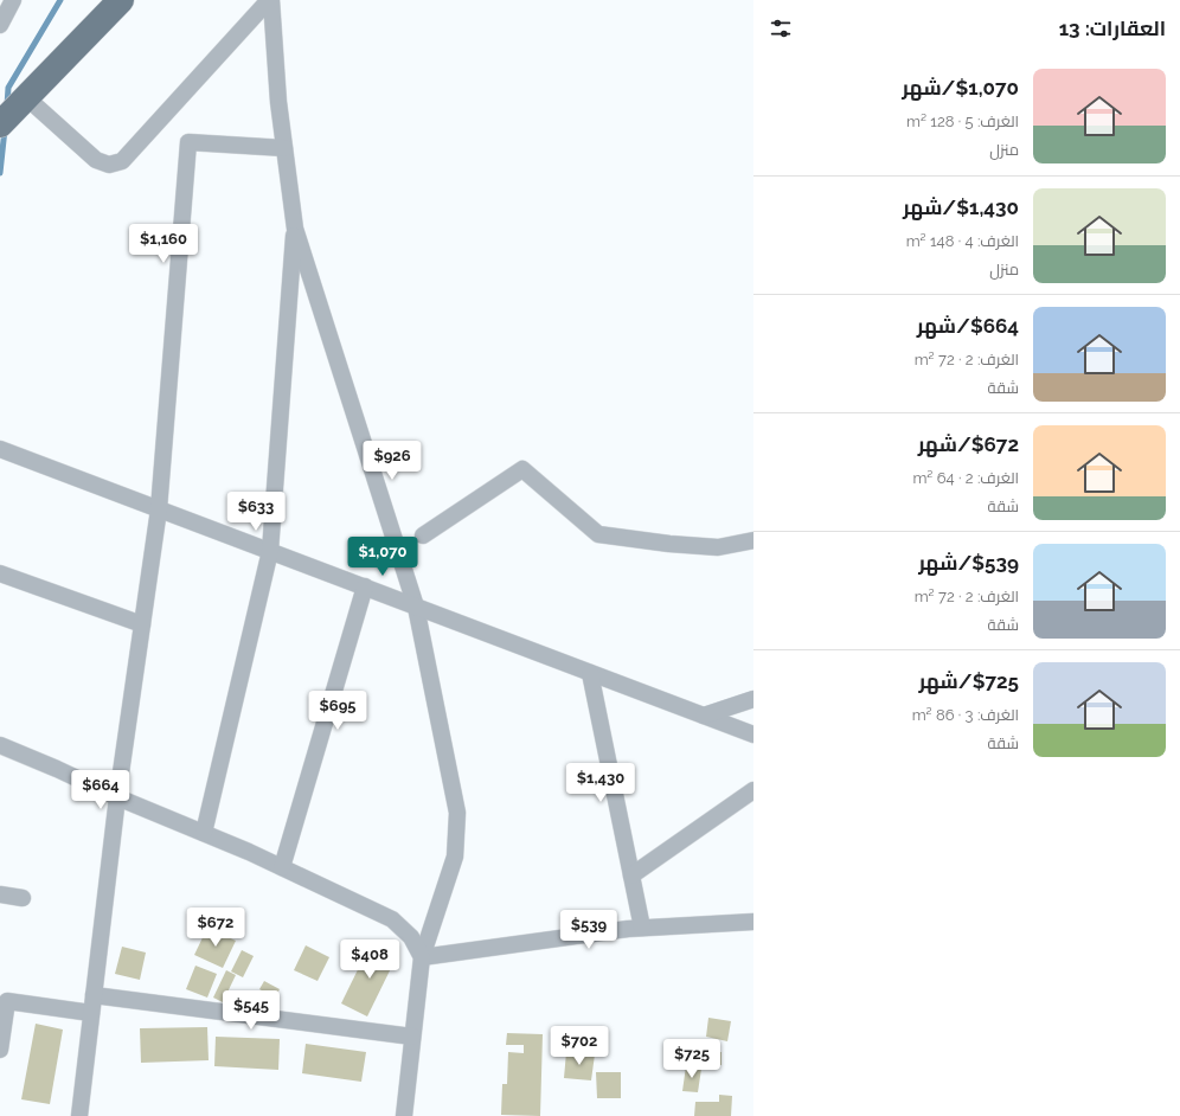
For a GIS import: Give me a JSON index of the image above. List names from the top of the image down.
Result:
{
  "page": {
    "heading": "العقارات: 13",
    "list": [
      {
        "name": "$1,070/شهر",
        "note": "الغرف: 5 · 128 m² · منزل"
      },
      {
        "name": "$1,430/شهر",
        "note": "الغرف: 4 · 148 m² · منزل"
      },
      {
        "name": "$664/شهر",
        "note": "الغرف: 2 · 72 m² · شقة"
      },
      {
        "name": "$672/شهر",
        "note": "الغرف: 2 · 64 m² · شقة"
      },
      {
        "name": "$539/شهر",
        "note": "الغرف: 2 · 72 m² · شقة"
      },
      {
        "name": "$725/شهر",
        "note": "الغرف: 3 · 86 m² · شقة"
      }
    ],
    "price": [
      "$1,160",
      "$926",
      "$633",
      "$1,070",
      "$695",
      "$1,430",
      "$664",
      "$672",
      "$539",
      "$408",
      "$545",
      "$702",
      "$725"
    ]
  }
}
